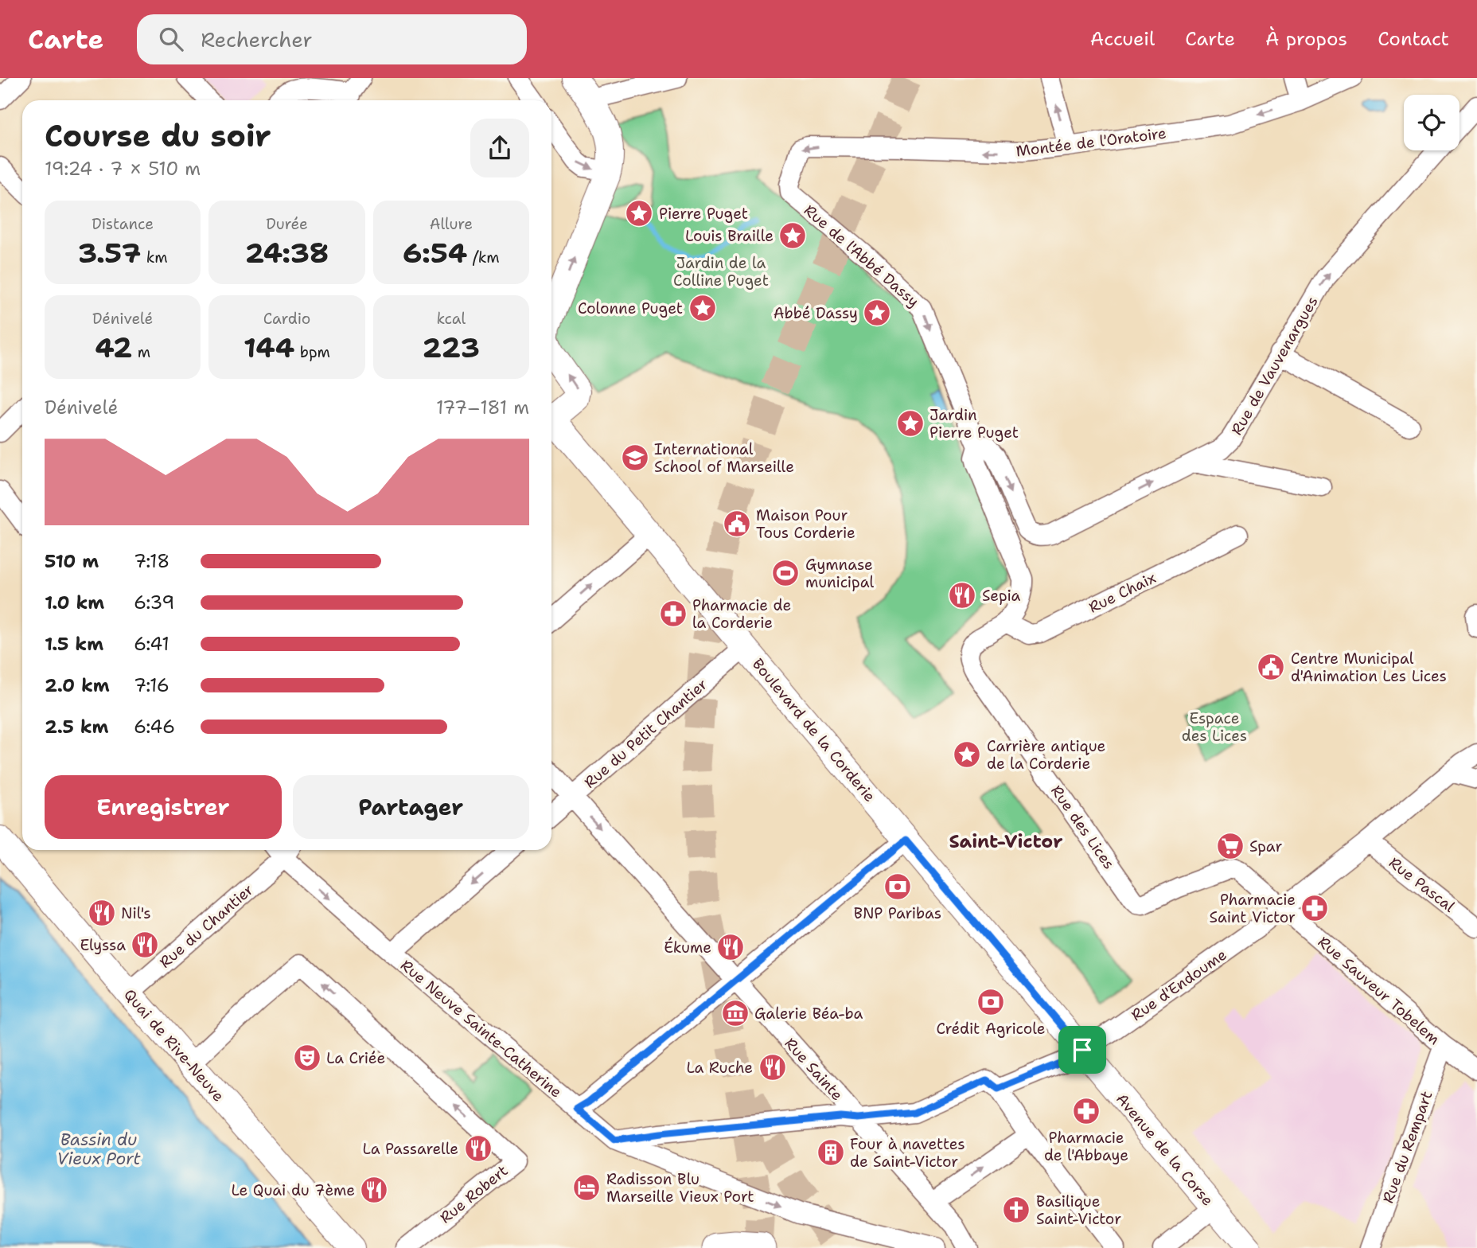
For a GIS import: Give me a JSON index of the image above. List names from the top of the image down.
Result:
{
  "streets": {
    "main road": ["Boulevard de la Corderie", "Quai de Rive-Neuve", "Avenue de la Corse"],
    "street": [
      "Montée de l'Oratoire",
      "Rue de l'Abbé Dassy",
      "Rue de Vauvenargues",
      "Rue Chaix",
      "Rue du Petit Chantier",
      "Rue des Lices",
      "Rue Pascal",
      "Rue du Chantier",
      "Rue d'Endoume",
      "Rue Sauveur Tobelem",
      "Rue Neuve Sainte-Catherine",
      "Rue Sainte",
      "Rue du Rempart",
      "Rue Robert"
    ]
  },
  "crossings": [
    ["Montée de l'Oratoire", "Rue de l'Abbé Dassy"],
    ["Rue de l'Abbé Dassy", "Rue de Vauvenargues"],
    ["Rue de l'Abbé Dassy", "Rue des Lices"],
    ["Rue de Vauvenargues", "Rue des Lices"],
    ["Rue Chaix", "Rue des Lices"],
    ["Boulevard de la Corderie", "Rue du Petit Chantier"],
    ["Boulevard de la Corderie", "Rue d'Endoume"],
    ["Boulevard de la Corderie", "Avenue de la Corse"],
    ["Rue du Petit Chantier", "Rue Sainte"],
    ["Rue des Lices", "Rue Sauveur Tobelem"],
    ["Rue Pascal", "Rue d'Endoume"],
    ["Rue du Chantier", "Quai de Rive-Neuve"],
    ["Rue d'Endoume", "Rue Sauveur Tobelem"],
    ["Rue d'Endoume", "Avenue de la Corse"],
    ["Rue Sauveur Tobelem", "Rue du Rempart"],
    ["Quai de Rive-Neuve", "Rue Robert"]
  ],
  "one_way": [
    "Montée de l'Oratoire",
    "Rue de l'Abbé Dassy",
    "Rue Neuve Sainte-Catherine",
    "Rue Sainte"
  ],
  "districts": ["Saint-Victor"],
  "water": ["Bassin du Vieux Port"],
  "parks": ["Jardin de la Colline Puget", "Espace des Lices"],
  "places": {
    "place": [
      "Pierre Puget",
      "Louis Braille",
      "Colonne Puget",
      "Abbé Dassy",
      "Jardin Pierre Puget",
      "Carrière antique de la Corderie"
    ],
    "school or university": ["International School of Marseille"],
    "public building": ["Maison Pour Tous Corderie", "Centre Municipal d'Animation Les Lices"],
    "sports": ["Gymnase municipal"],
    "restaurant": [
      "Sepia",
      "Nil's",
      "Elyssa",
      "Ékume",
      "La Ruche",
      "La Passarelle",
      "Le Quai du 7ème"
    ],
    "pharmacy": ["Pharmacie de la Corderie", "Pharmacie Saint Victor", "Pharmacie de l'Abbaye"],
    "supermarket": ["Spar"],
    "bank": ["BNP Paribas", "Crédit Agricole"],
    "museum": ["Galerie Béa-ba"],
    "theatre": ["La Criée"],
    "building": ["Four à navettes de Saint-Victor"],
    "hotel": ["Radisson Blu Marseille Vieux Port"],
    "church": ["Basilique Saint-Victor"]
  },
  "page": {
    "header": "Carte",
    "search": "Rechercher",
    "nav": [
      "Accueil",
      "Carte",
      "À propos",
      "Contact"
    ],
    "heading": ["Course du soir", "19:24 · 7 × 510 m"],
    "stats": [
      ["Distance", "3.57 km"],
      ["Durée", "24:38"],
      ["Allure", "6:54 /km"],
      ["Dénivelé", "42 m"],
      ["Cardio", "144 bpm"],
      ["kcal", "223"]
    ],
    "chart": ["Dénivelé", "177–181 m"],
    "list": [
      {
        "name": "510 m",
        "note": "7:18"
      },
      {
        "name": "1.0 km",
        "note": "6:39"
      },
      {
        "name": "1.5 km",
        "note": "6:41"
      },
      {
        "name": "2.0 km",
        "note": "7:16"
      },
      {
        "name": "2.5 km",
        "note": "6:46"
      }
    ],
    "buttons": ["Enregistrer", "Partager"]
  }
}
